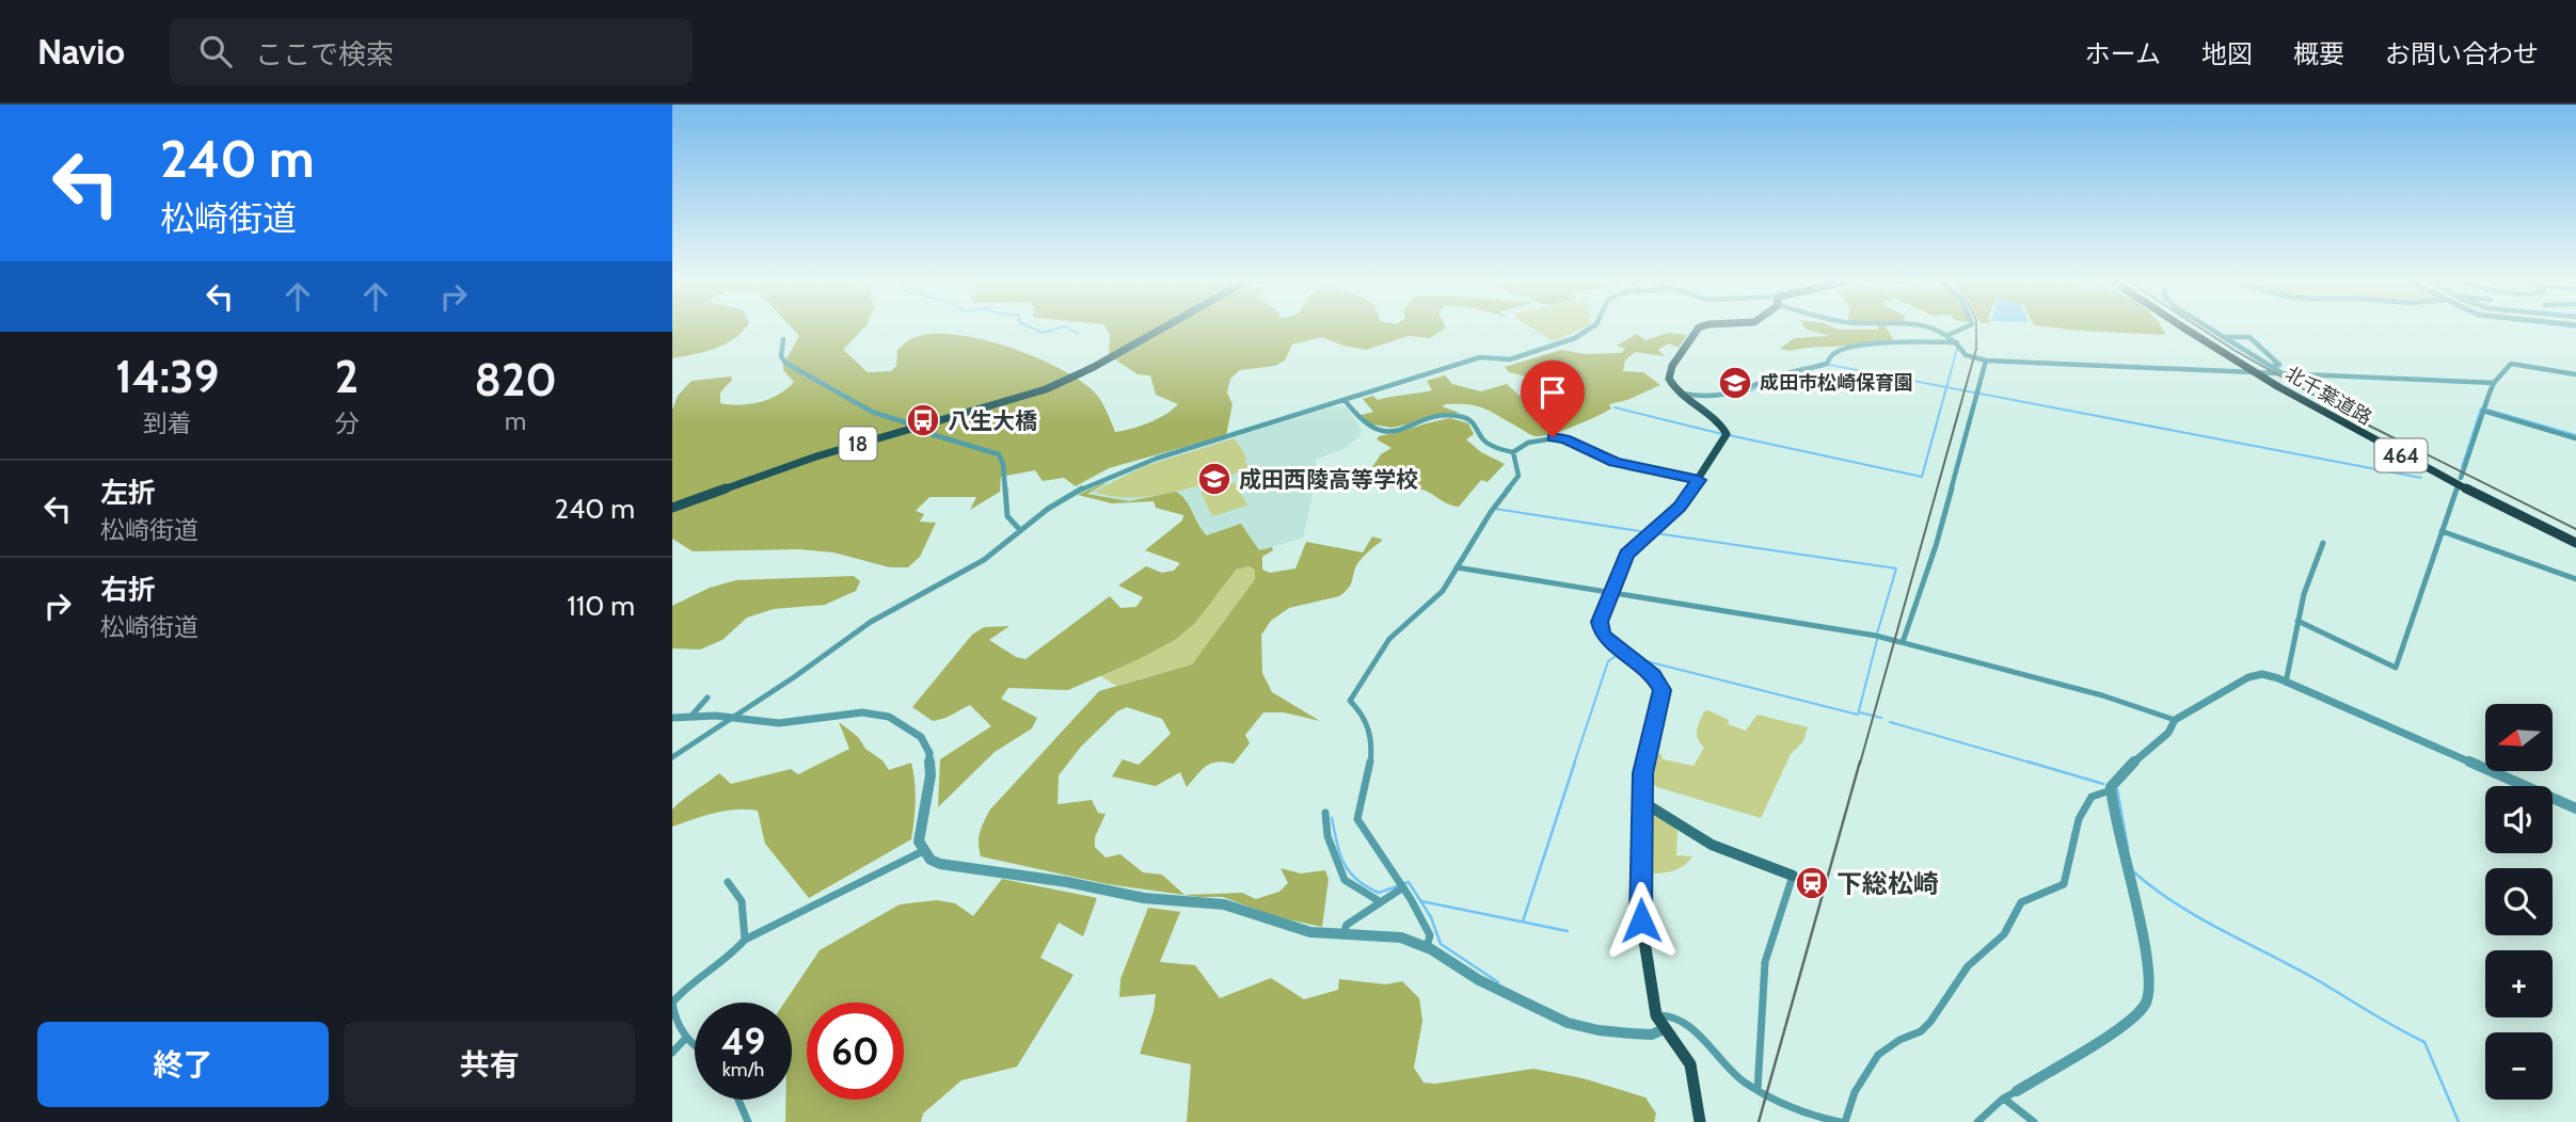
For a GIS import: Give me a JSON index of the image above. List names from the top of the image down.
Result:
{
  "streets": {
    "highway": ["北千葉道路", "464"],
    "main road": ["18"]
  },
  "places": {
    "school or university": ["成田市松崎保育園", "成田西陵高等学校"],
    "bus stop": ["八生大橋"],
    "station": ["下総松崎"]
  },
  "north": "left",
  "page": {
    "header": "Navio",
    "search": "ここで検索",
    "nav": [
      "ホーム",
      "地図",
      "概要",
      "お問い合わせ"
    ],
    "turn": ["240 m", "松崎街道"],
    "eta": [
      "14:39",
      "到着",
      "2",
      "分",
      "820",
      "m"
    ],
    "list": [
      {
        "name": "左折",
        "note": "松崎街道",
        "value": "240 m"
      },
      {
        "name": "右折",
        "note": "松崎街道",
        "value": "110 m"
      }
    ],
    "map_buttons": ["+", "−"],
    "speed": "49 km/h",
    "limit": "60",
    "buttons": ["終了", "共有"]
  }
}
